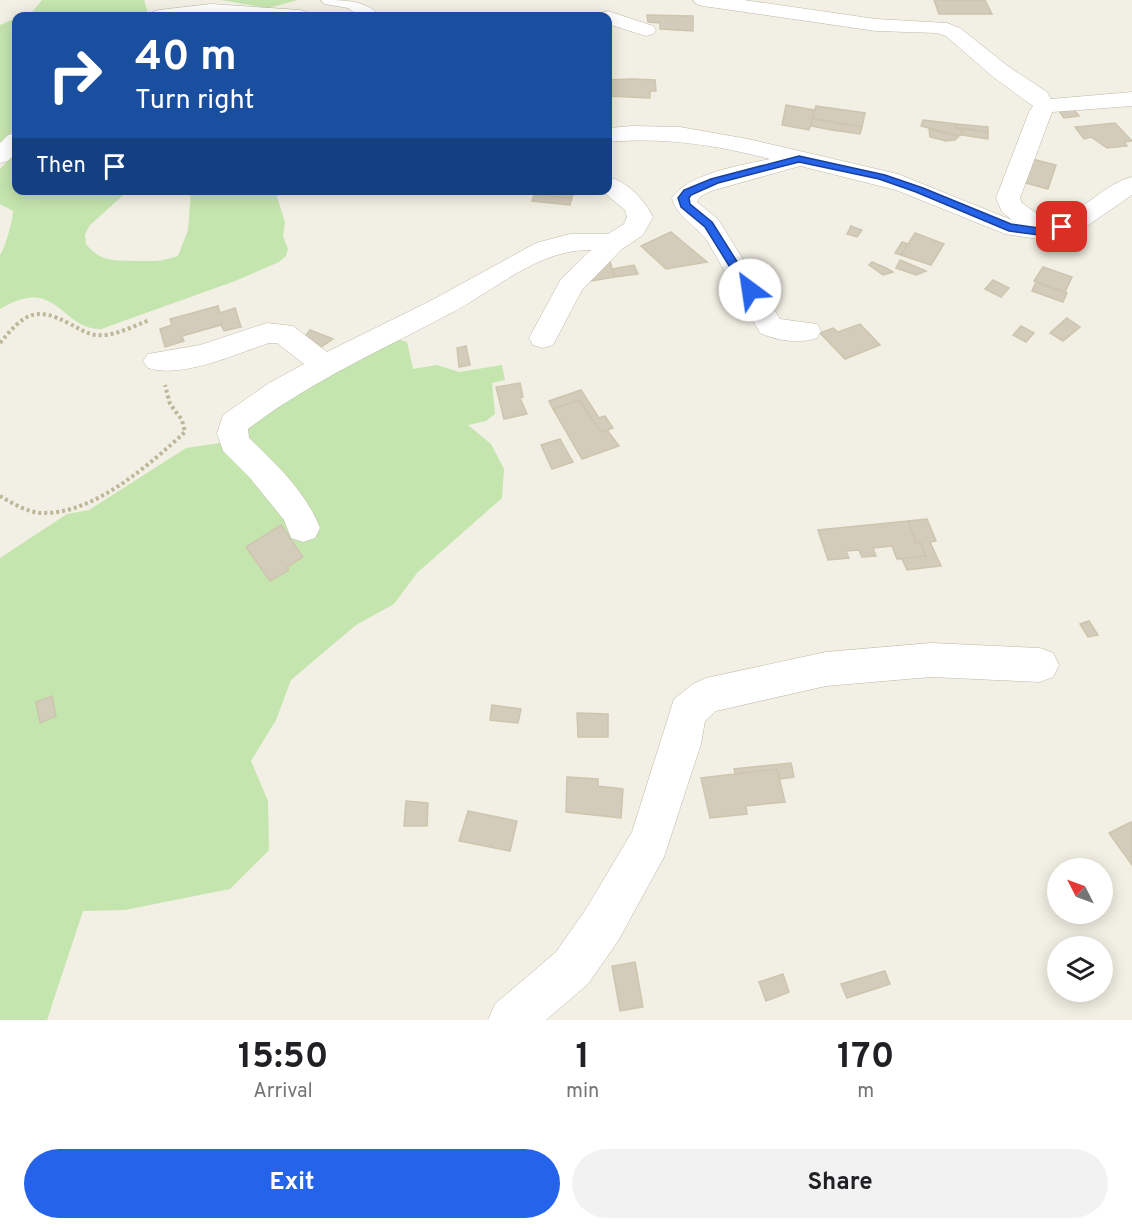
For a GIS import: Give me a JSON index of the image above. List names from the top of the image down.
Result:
{
  "north": "top left",
  "page": {
    "turn": ["40 m", "Turn right"],
    "then": "Then",
    "eta": [
      "15:50",
      "Arrival",
      "1",
      "min",
      "170",
      "m"
    ],
    "buttons": ["Exit", "Share"]
  }
}
